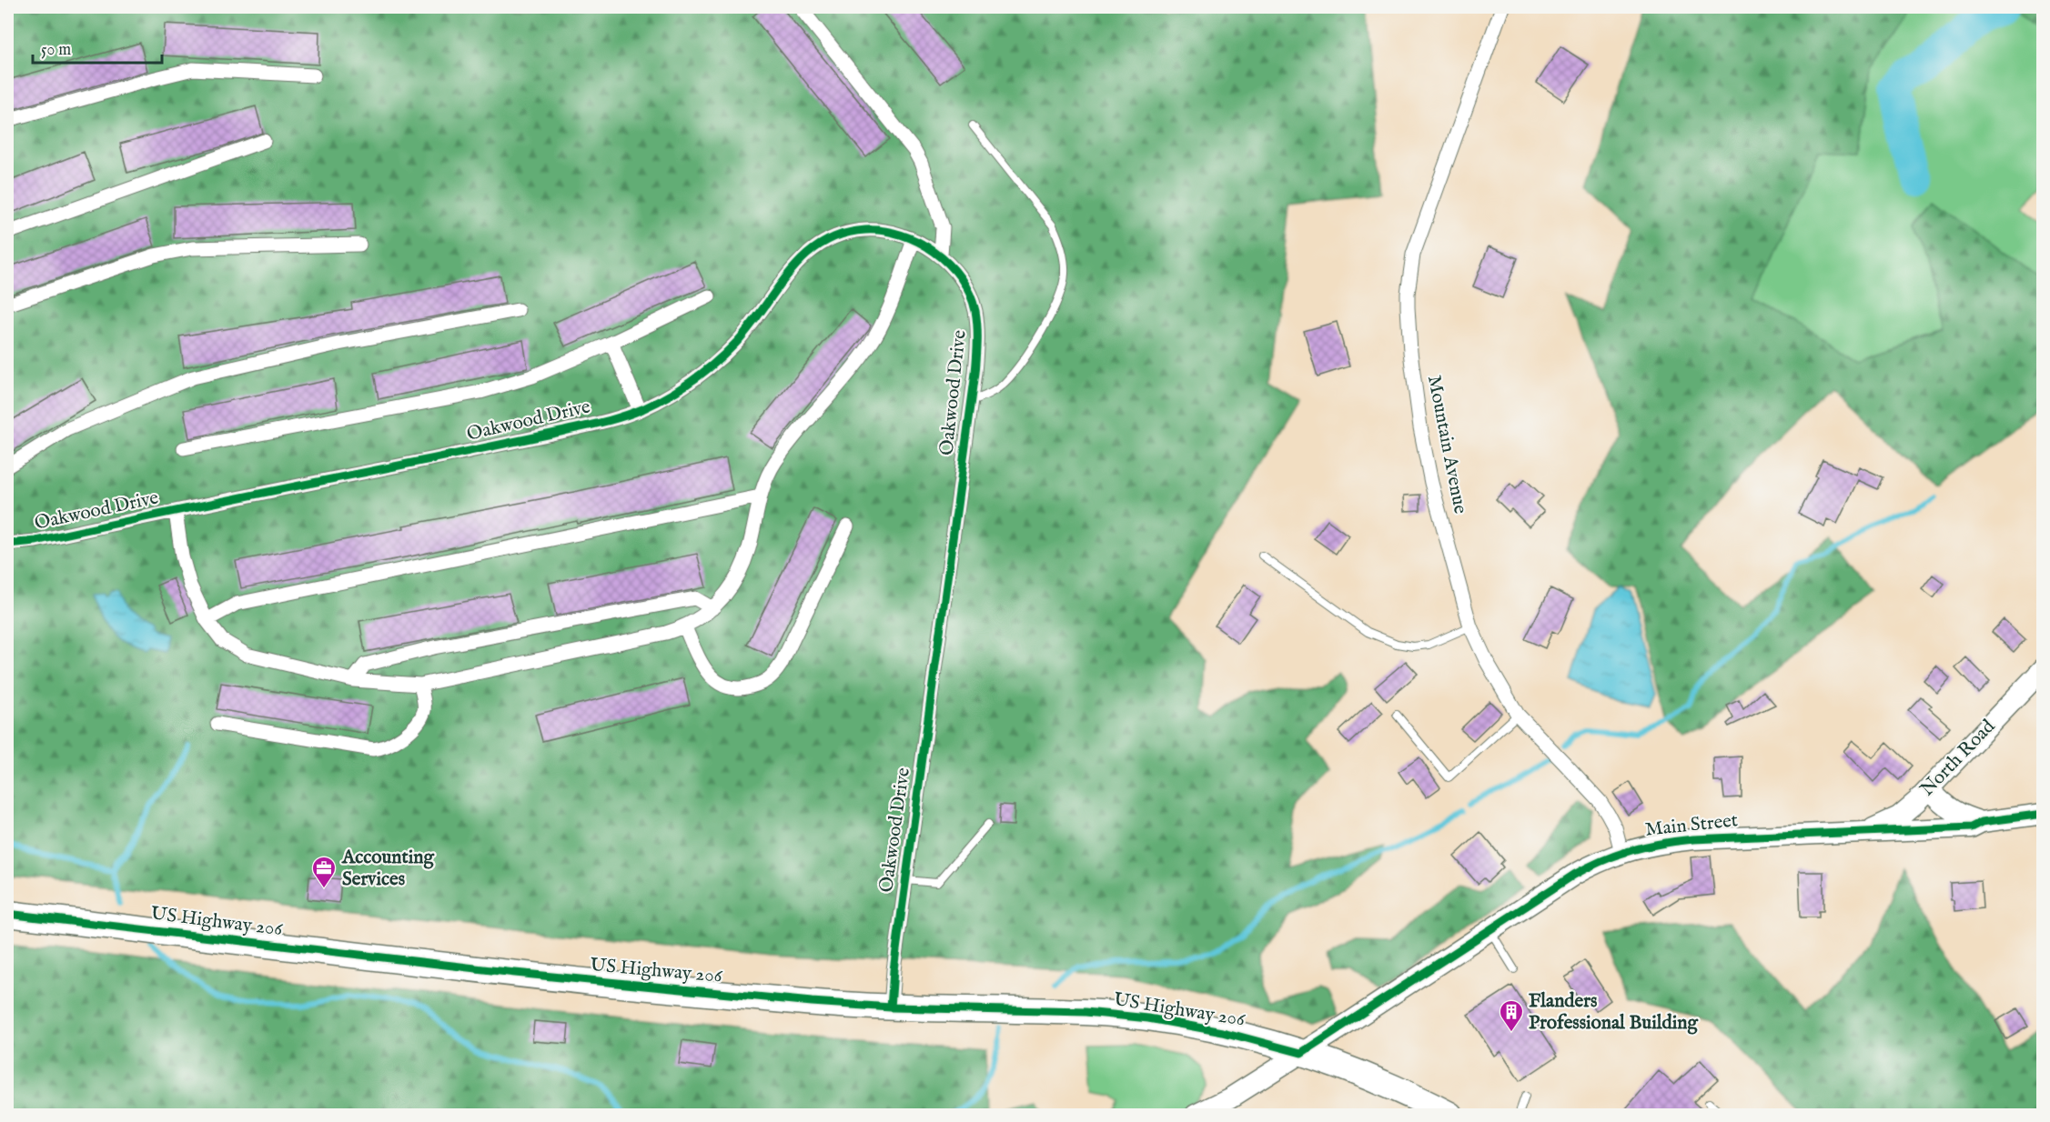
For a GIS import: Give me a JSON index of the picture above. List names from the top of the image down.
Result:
{
  "streets": {
    "highway": ["US Highway 206"],
    "main road": ["North Road", "Main Street"],
    "street": ["Oakwood Drive", "Mountain Avenue"]
  },
  "crossings": [
    ["Oakwood Drive", "US Highway 206"],
    ["Mountain Avenue", "Main Street"],
    ["North Road", "Main Street"],
    ["Main Street", "US Highway 206"]
  ],
  "places": {
    "office": ["Accounting Services"],
    "building": ["Flanders Professional Building"]
  },
  "scale_bar": "50 m"
}
